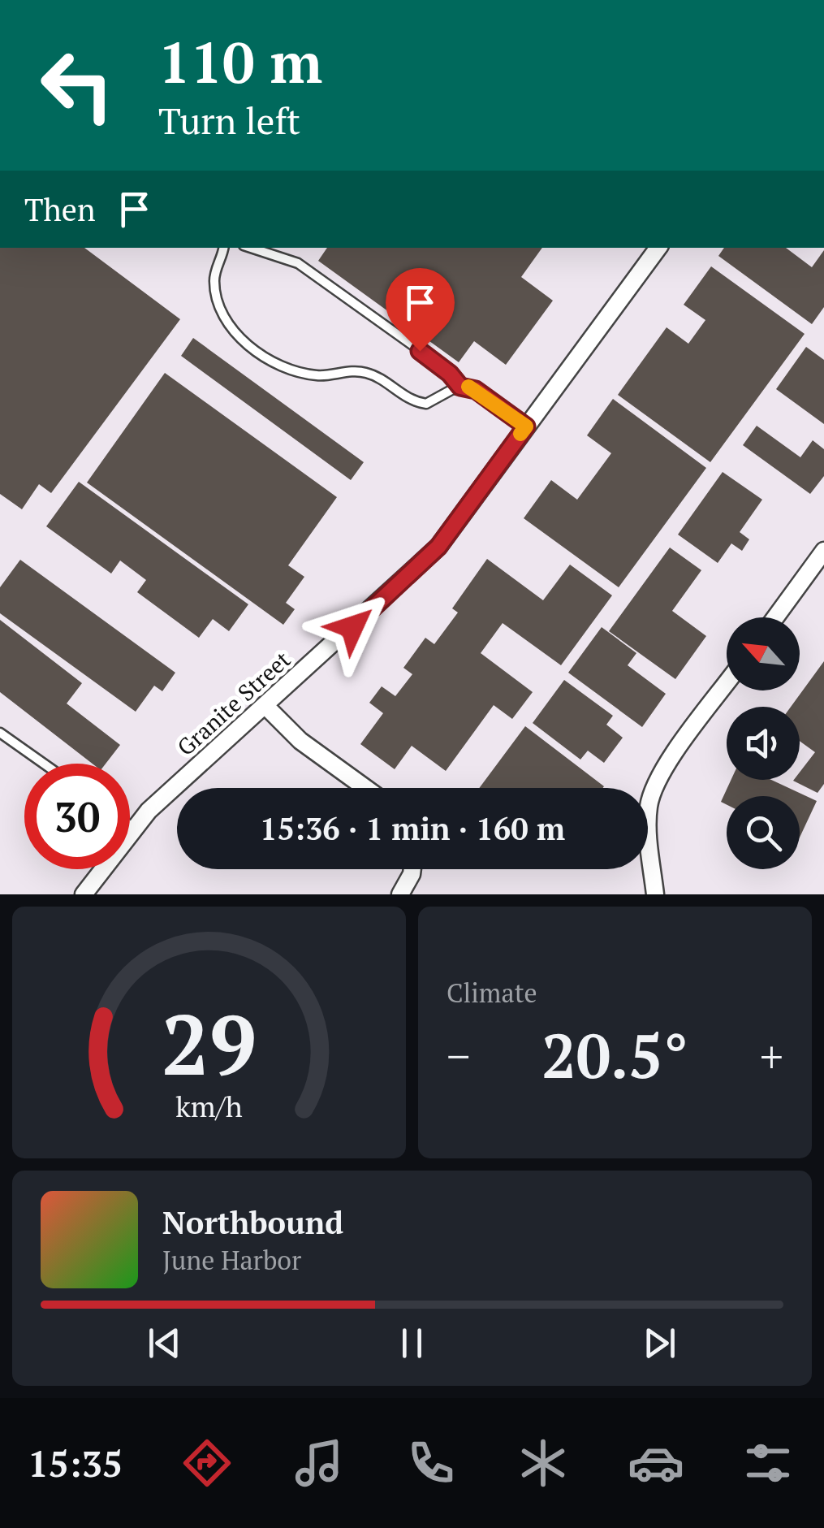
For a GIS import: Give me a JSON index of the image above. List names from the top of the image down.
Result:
{
  "streets": {
    "street": ["Granite Street"]
  },
  "north": "top left",
  "page": {
    "turn": ["110 m", "Turn left"],
    "then": "Then",
    "limit": "30",
    "trip": "15:36 · 1 min · 160 m",
    "tile": "Climate",
    "heat": ["−", "20.5°", "+"],
    "song": ["Northbound", "June Harbor"],
    "tabs": "15:35",
    "gauge": ["29", "km/h"]
  }
}
